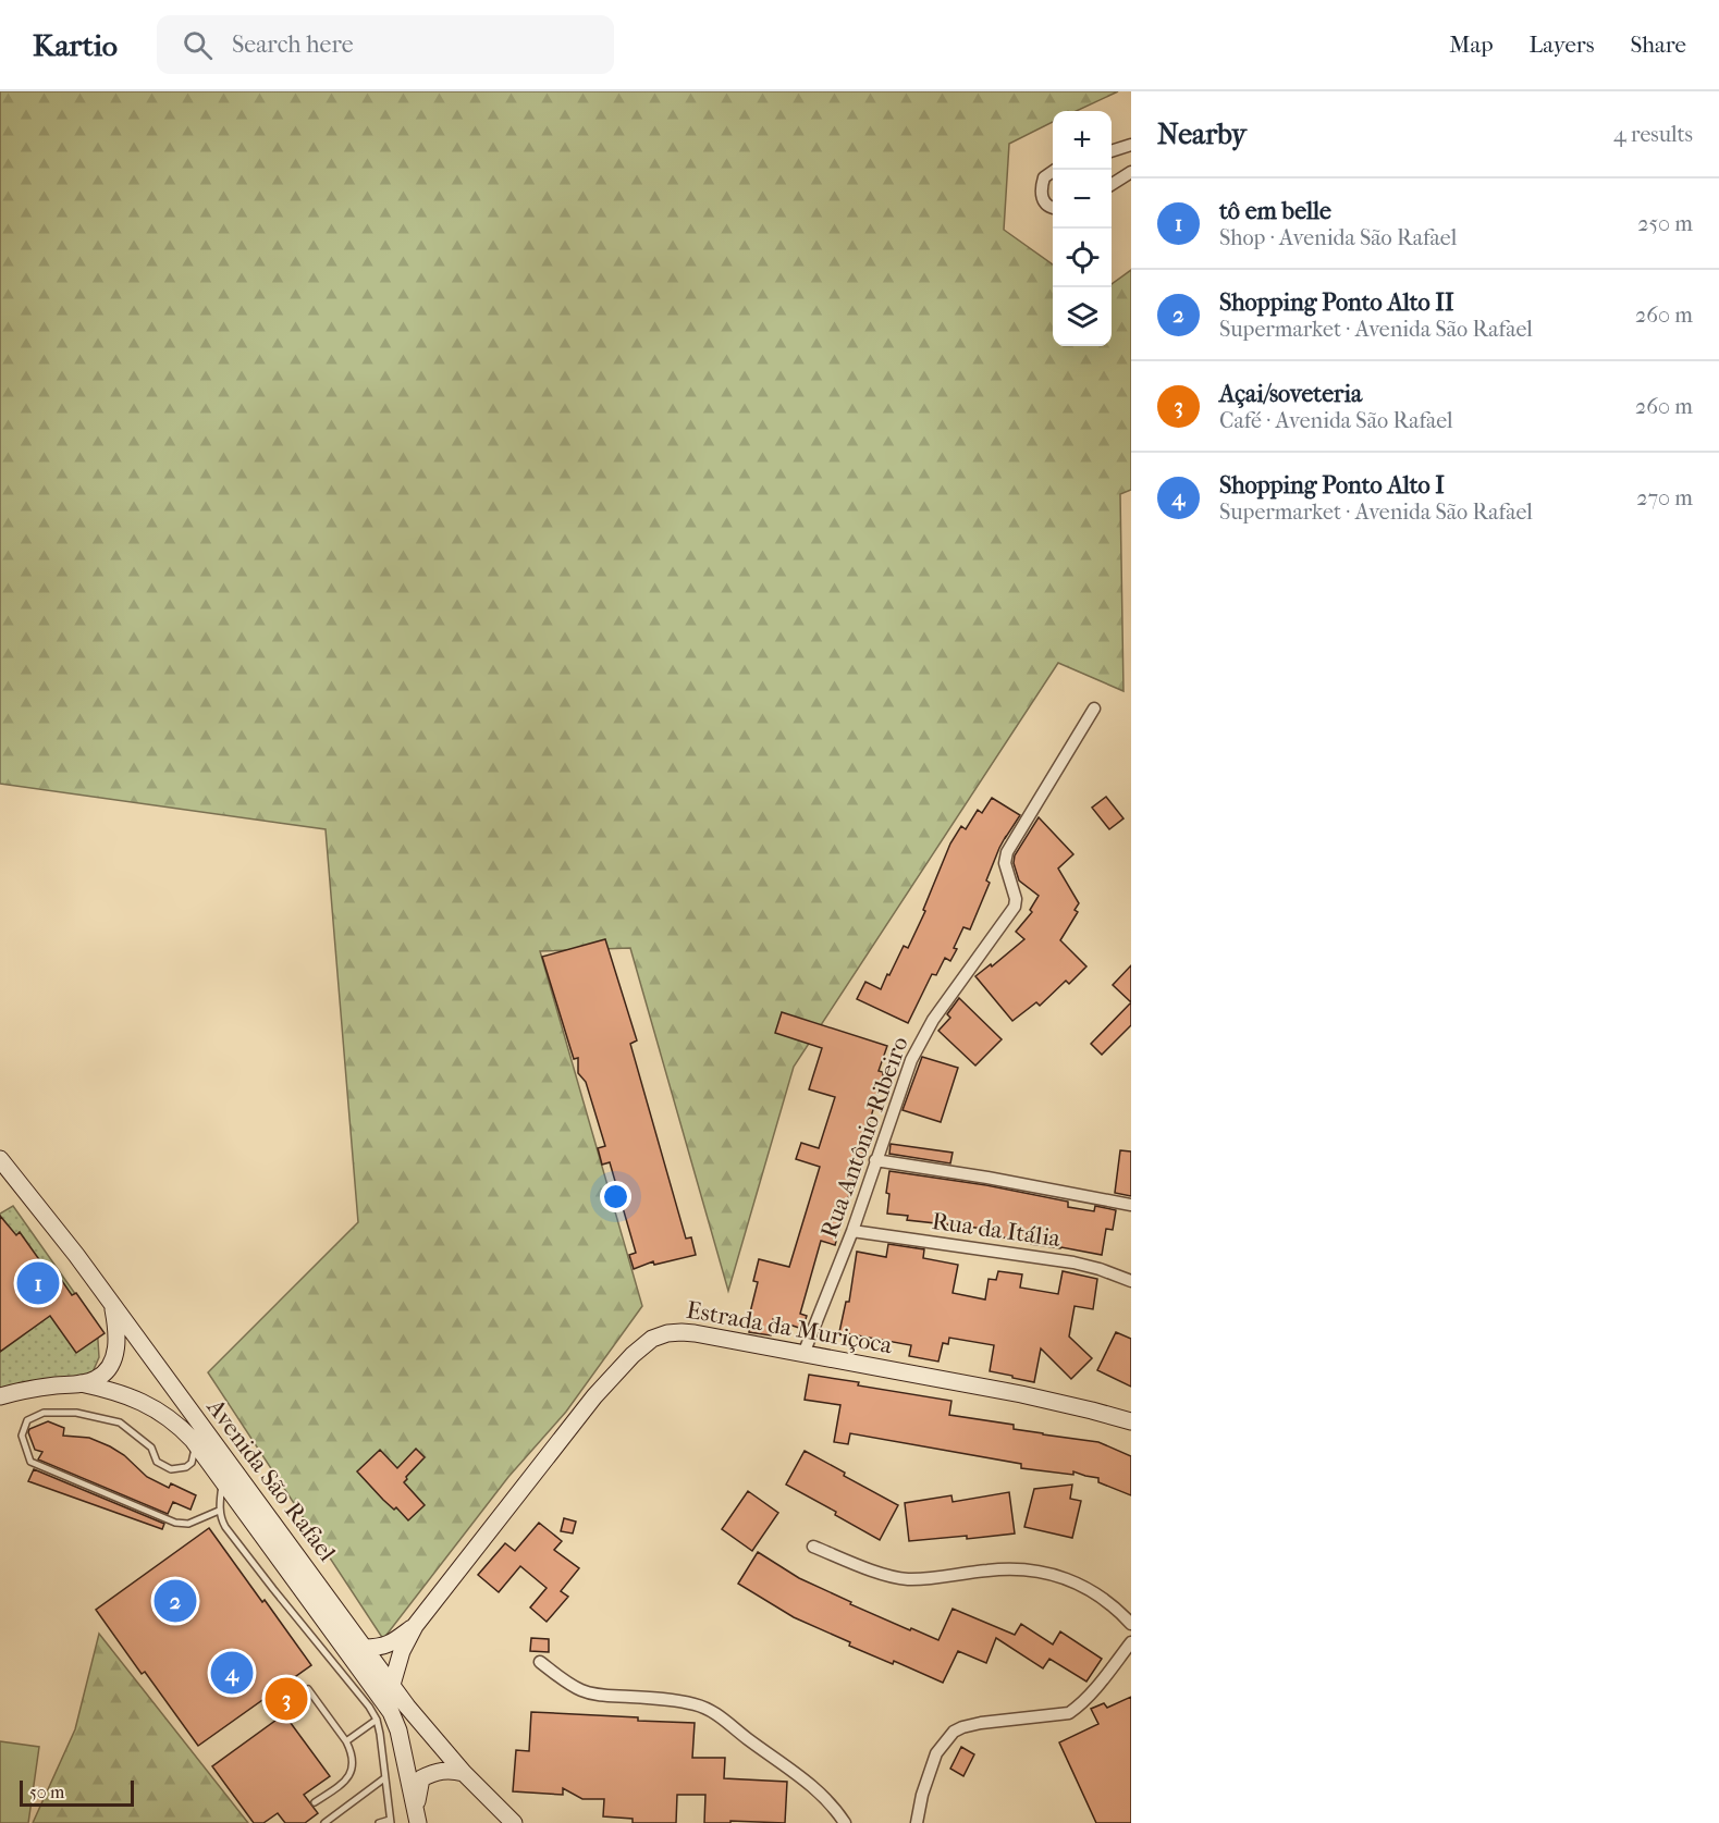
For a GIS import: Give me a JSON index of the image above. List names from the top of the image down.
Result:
{
  "streets": {
    "main road": ["Estrada da Muriçoca", "Avenida São Rafael"],
    "street": ["Rua Antônio Ribeiro", "Rua da Itália"]
  },
  "crossings": [
    ["Rua Antônio Ribeiro", "Rua da Itália"],
    ["Rua Antônio Ribeiro", "Estrada da Muriçoca"],
    ["Estrada da Muriçoca", "Avenida São Rafael"]
  ],
  "scale_bar": "50 m",
  "page": {
    "header": "Kartio",
    "search": "Search here",
    "nav": ["Map", "Layers", "Share"],
    "heading": ["Nearby", "4 results"],
    "map_buttons": ["+", "−"],
    "list": [
      {
        "mark": "1",
        "name": "tô em belle",
        "note": "Shop · Avenida São Rafael",
        "value": "250 m"
      },
      {
        "mark": "2",
        "name": "Shopping Ponto Alto II",
        "note": "Supermarket · Avenida São Rafael",
        "value": "260 m"
      },
      {
        "mark": "3",
        "name": "Açai/soveteria",
        "note": "Café · Avenida São Rafael",
        "value": "260 m"
      },
      {
        "mark": "4",
        "name": "Shopping Ponto Alto I",
        "note": "Supermarket · Avenida São Rafael",
        "value": "270 m"
      }
    ],
    "pins": [
      "1",
      "2",
      "4",
      "3"
    ],
    "scale": "50 m"
  }
}
